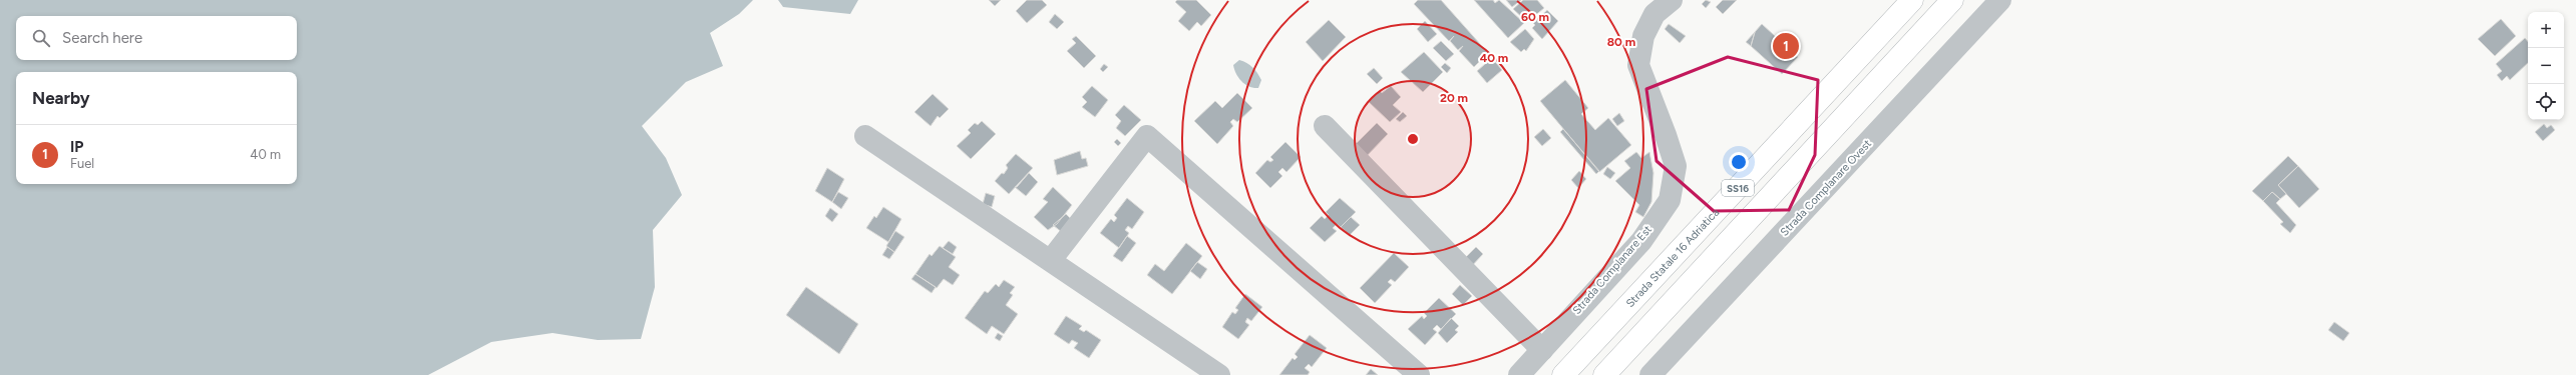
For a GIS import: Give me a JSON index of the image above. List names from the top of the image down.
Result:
{
  "streets": {
    "highway": ["SS16", "Strada Statale 16 Adriatica"],
    "street": ["Strada Complanare Ovest", "Strada Complanare Est"]
  },
  "page": {
    "map_buttons": ["+", "−"],
    "search": "Search here",
    "pins": "1",
    "heading": "Nearby",
    "list": [
      {
        "mark": "1",
        "name": "IP",
        "note": "Fuel",
        "value": "40 m"
      }
    ]
  },
  "rings": [
    "60 m",
    "80 m",
    "40 m",
    "20 m"
  ]
}
